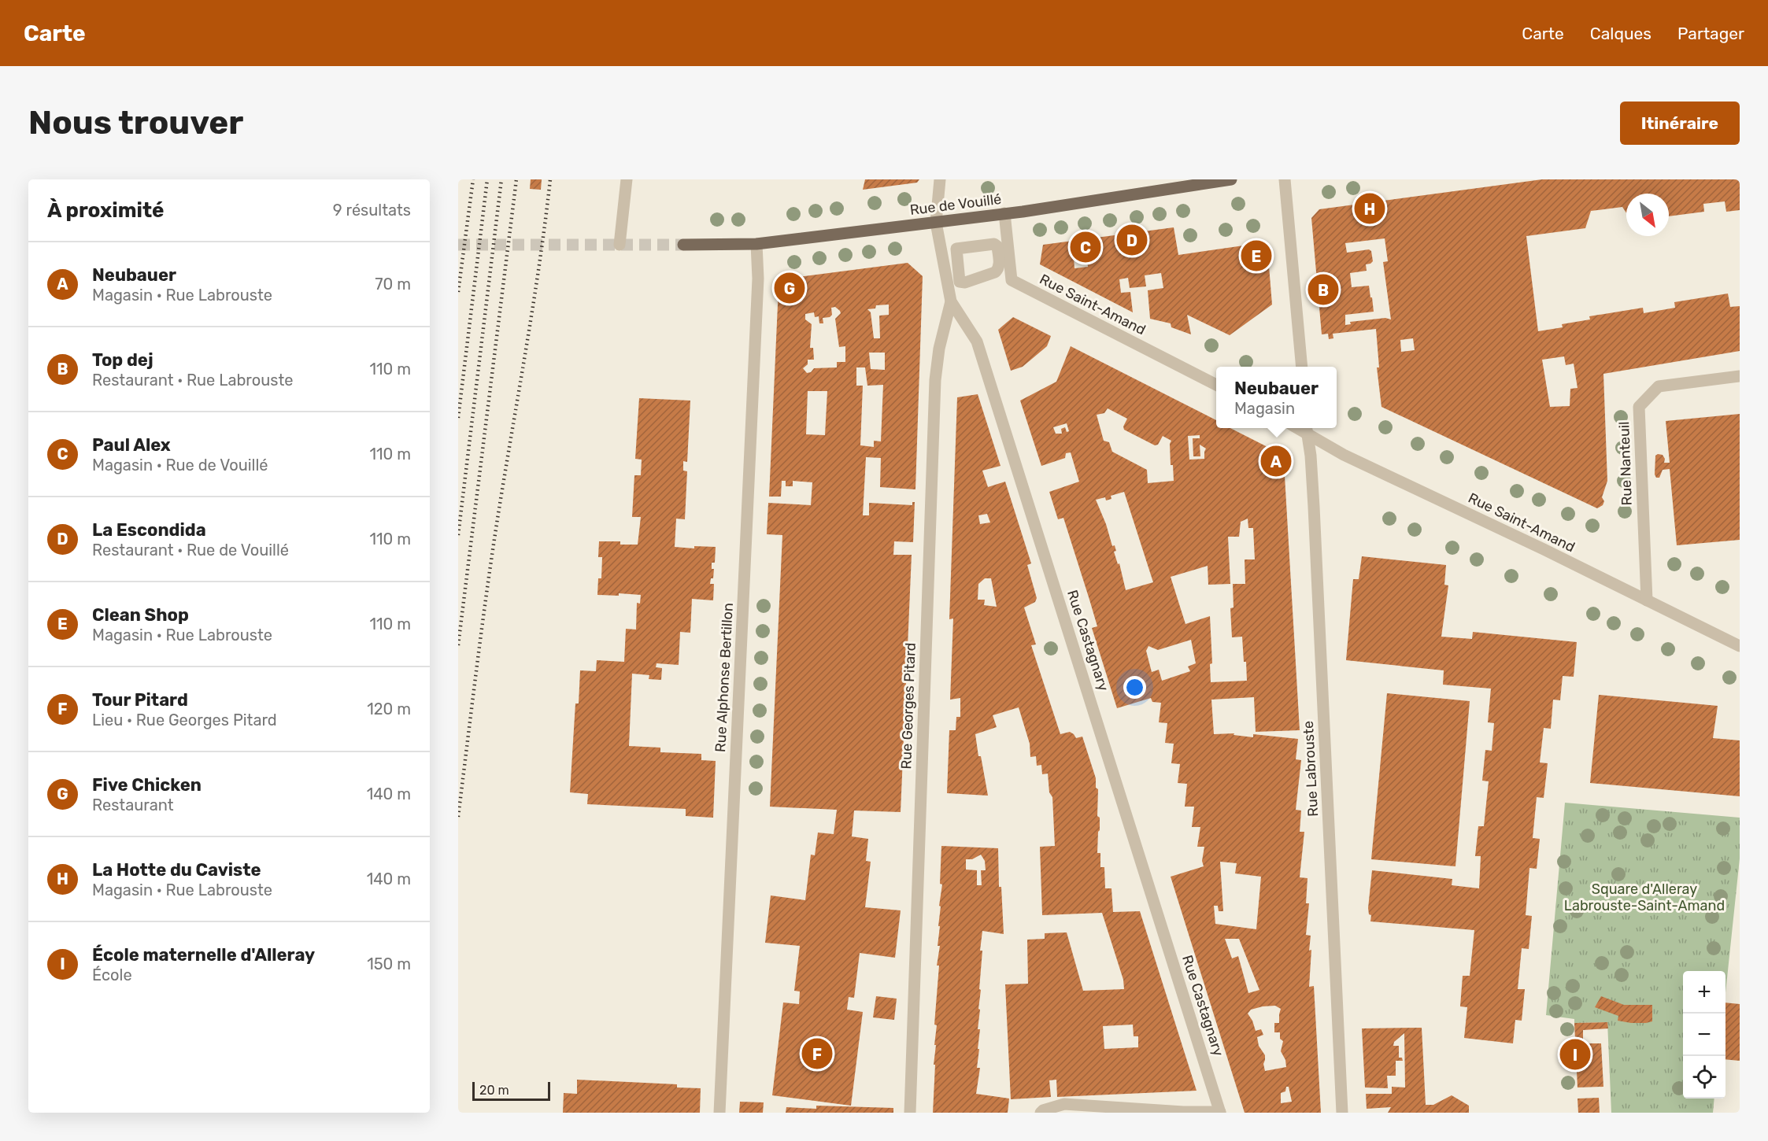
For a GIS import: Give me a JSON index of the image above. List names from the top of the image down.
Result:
{
  "streets": {
    "main road": ["Rue de Vouillé"],
    "street": [
      "Rue Saint-Amand",
      "Rue Nanteuil",
      "Rue Castagnary",
      "Rue Alphonse Bertillon",
      "Rue Georges Pitard",
      "Rue Labrouste"
    ]
  },
  "crossings": [
    ["Rue de Vouillé", "Rue Saint-Amand"],
    ["Rue de Vouillé", "Rue Castagnary"],
    ["Rue de Vouillé", "Rue Alphonse Bertillon"],
    ["Rue Saint-Amand", "Rue Nanteuil"],
    ["Rue Saint-Amand", "Rue Labrouste"],
    ["Rue Castagnary", "Rue Georges Pitard"]
  ],
  "parks": ["Square d'Alleray Labrouste-Saint-Amand"],
  "scale_bar": "20 m",
  "north": "bottom right",
  "page": {
    "header": "Carte",
    "nav": ["Carte", "Calques", "Partager"],
    "buttons": "Itinéraire",
    "title": "Nous trouver",
    "heading": ["À proximité", "9 résultats"],
    "pins": [
      "H",
      "D",
      "C",
      "E",
      "G",
      "B",
      "A",
      "F",
      "I"
    ],
    "list": [
      {
        "mark": "A",
        "name": "Neubauer",
        "note": "Magasin · Rue Labrouste",
        "value": "70 m"
      },
      {
        "mark": "B",
        "name": "Top dej",
        "note": "Restaurant · Rue Labrouste",
        "value": "110 m"
      },
      {
        "mark": "C",
        "name": "Paul Alex",
        "note": "Magasin · Rue de Vouillé",
        "value": "110 m"
      },
      {
        "mark": "D",
        "name": "La Escondida",
        "note": "Restaurant · Rue de Vouillé",
        "value": "110 m"
      },
      {
        "mark": "E",
        "name": "Clean Shop",
        "note": "Magasin · Rue Labrouste",
        "value": "110 m"
      },
      {
        "mark": "F",
        "name": "Tour Pitard",
        "note": "Lieu · Rue Georges Pitard",
        "value": "120 m"
      },
      {
        "mark": "G",
        "name": "Five Chicken",
        "note": "Restaurant",
        "value": "140 m"
      },
      {
        "mark": "H",
        "name": "La Hotte du Caviste",
        "note": "Magasin · Rue Labrouste",
        "value": "140 m"
      },
      {
        "mark": "I",
        "name": "École maternelle d'Alleray",
        "note": "École",
        "value": "150 m"
      }
    ],
    "popup": ["Neubauer", "Magasin"],
    "map_buttons": ["+", "−"],
    "scale": "20 m"
  }
}
